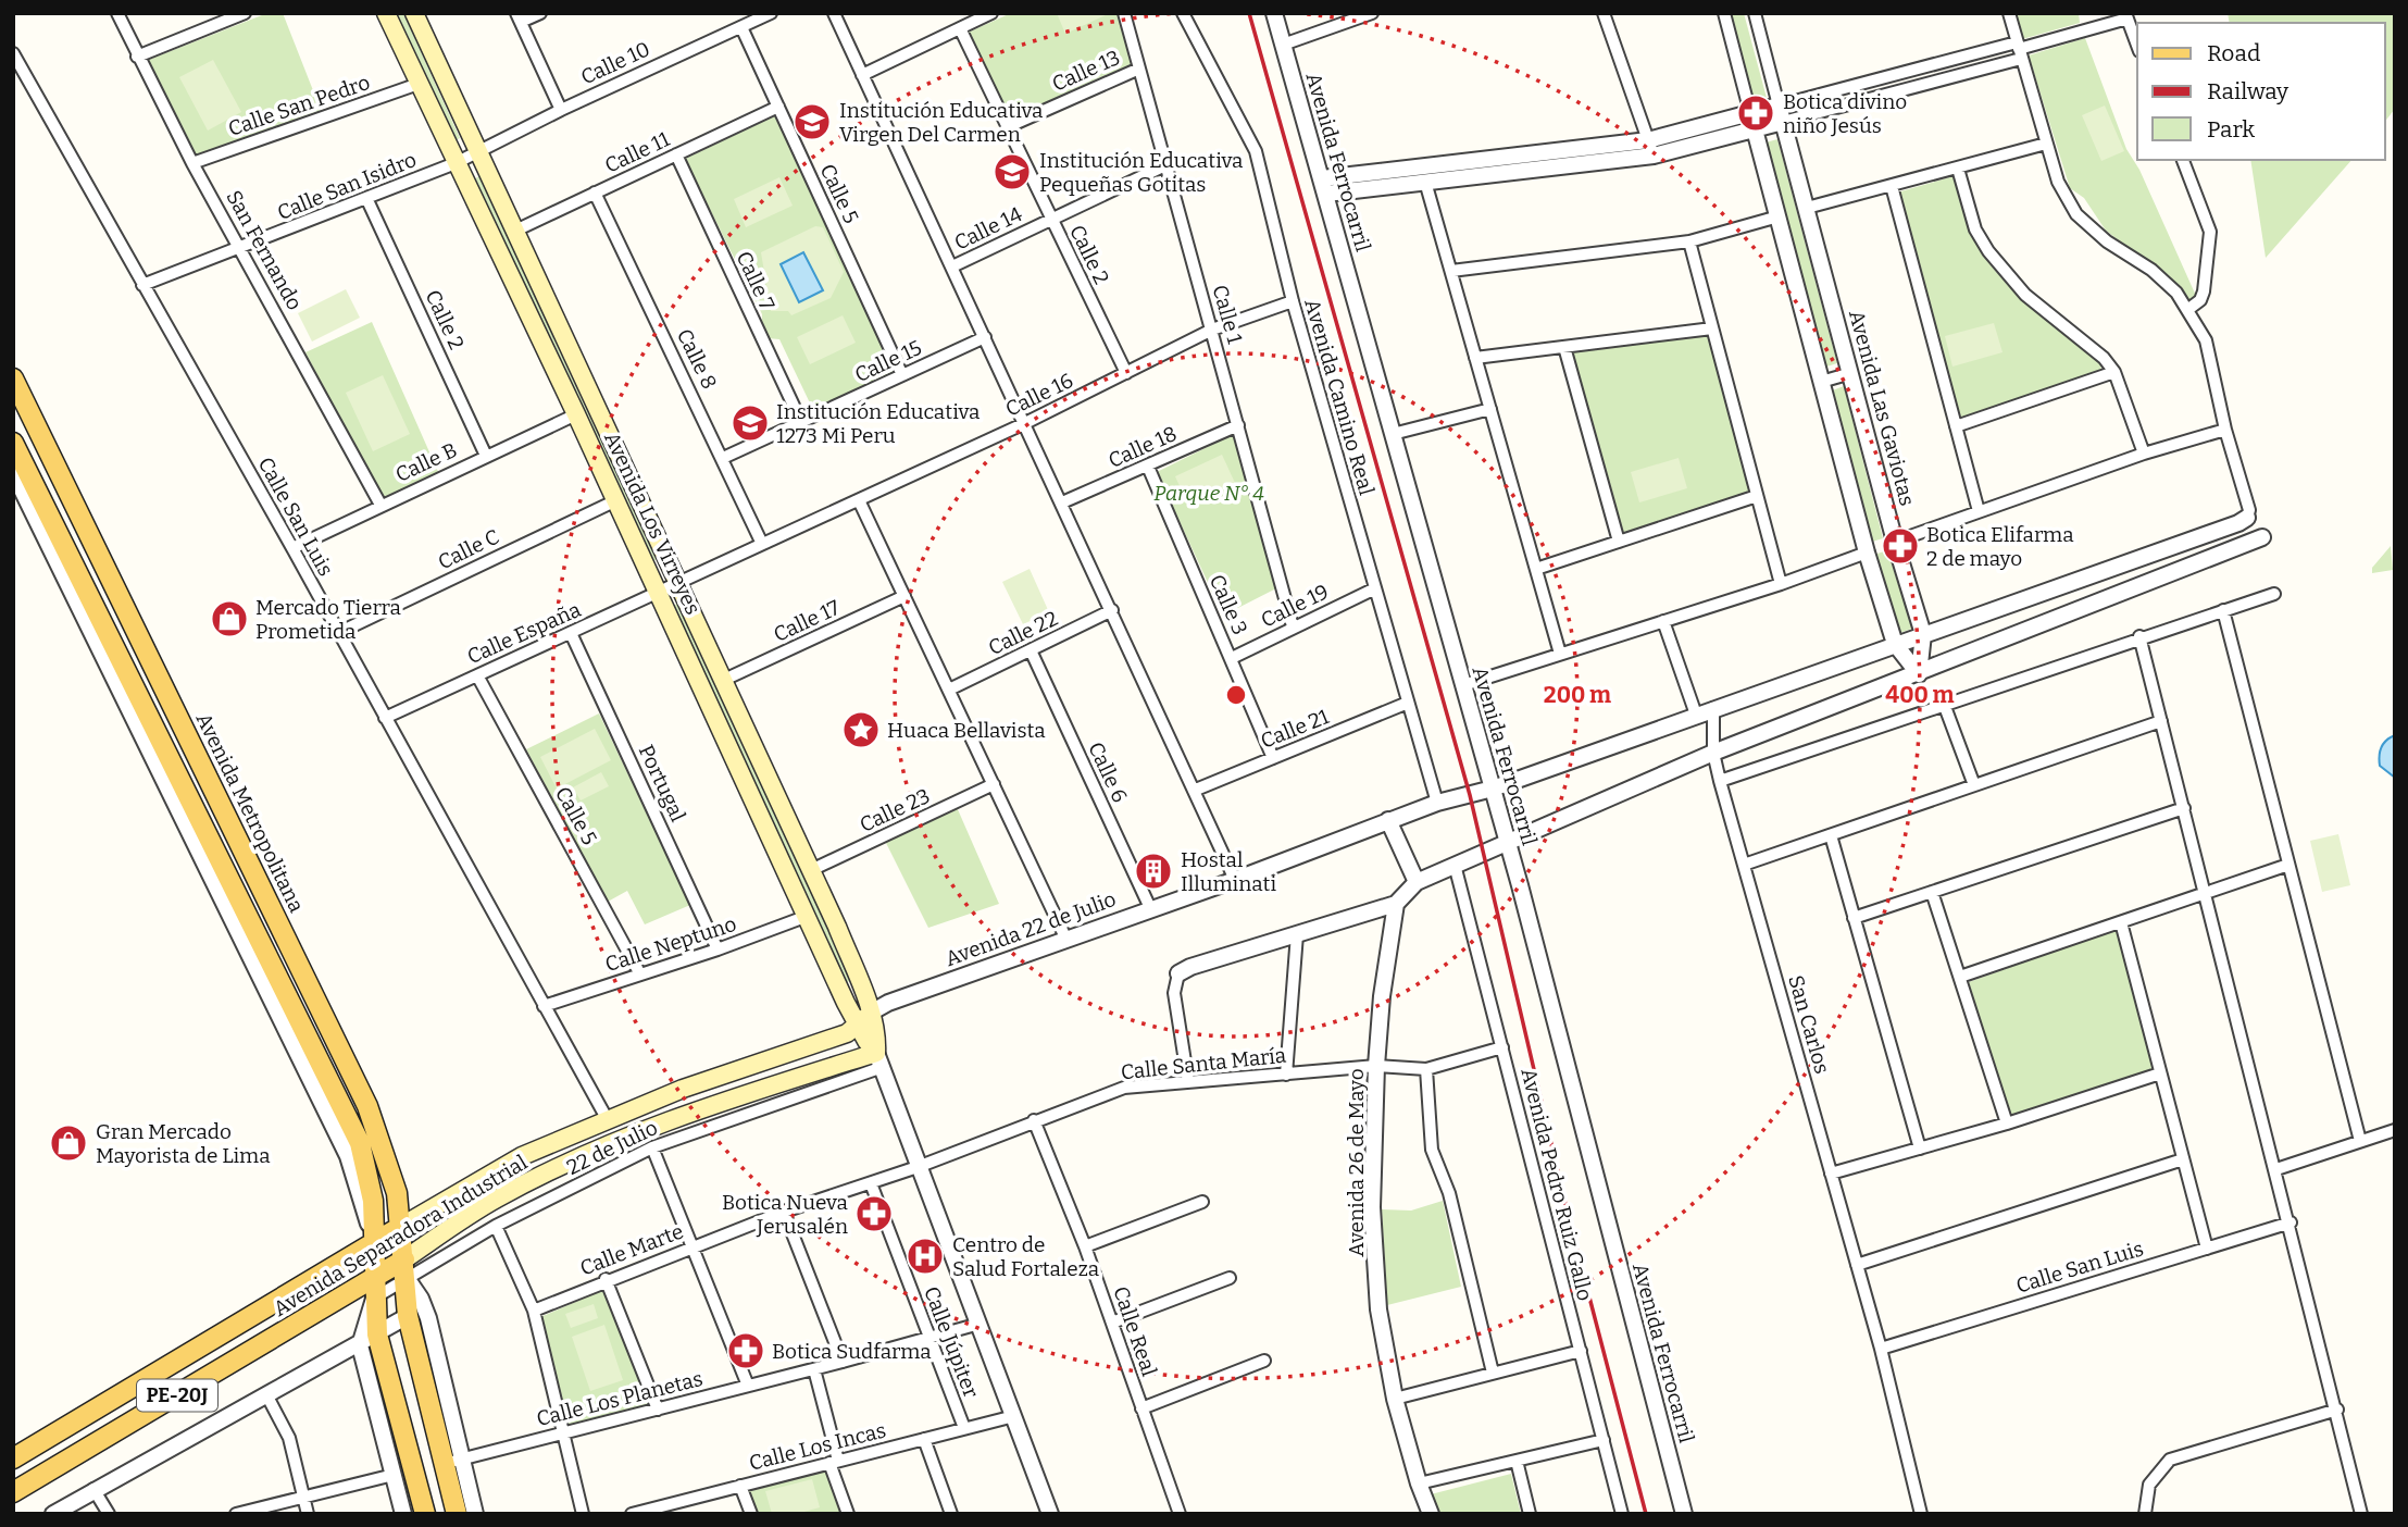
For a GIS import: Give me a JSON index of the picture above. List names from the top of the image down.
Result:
{
  "streets": {
    "main road": [
      "Avenida Los Virreyes",
      "Avenida Metropolitana",
      "Avenida Separadora Industrial",
      "PE-20J"
    ],
    "street": [
      "Calle 10",
      "Calle 13",
      "Calle San Pedro",
      "Calle 11",
      "Avenida Ferrocarril",
      "Calle San Isidro",
      "Calle 5",
      "Calle 14",
      "San Fernando",
      "Calle 2",
      "Calle 7",
      "Calle 1",
      "Calle 8",
      "Calle 15",
      "Calle 16",
      "Avenida Camino Real",
      "Avenida Las Gaviotas",
      "Calle 18",
      "Calle B",
      "Calle San Luis",
      "Calle C",
      "Calle 3",
      "Calle 19",
      "Calle 17",
      "Calle España",
      "Calle 22",
      "Calle 21",
      "Calle 6",
      "Portugal",
      "Calle 23",
      "Avenida 22 de Julio",
      "Calle Neptuno",
      "San Carlos",
      "Calle Santa María",
      "22 de Julio",
      "Avenida 26 de Mayo",
      "Avenida Pedro Ruiz Gallo",
      "Calle Marte",
      "Calle Real",
      "Calle Júpiter",
      "Calle Los Planetas",
      "Calle Los Incas"
    ]
  },
  "crossings": [
    ["Calle 10", "Calle San Isidro"],
    ["Calle 10", "Calle 5"],
    ["Calle 10", "Avenida Los Virreyes"],
    ["Calle 13", "Calle 2"],
    ["Calle 13", "Calle 1"],
    ["Calle San Pedro", "San Fernando"],
    ["Calle San Pedro", "Avenida Los Virreyes"],
    ["Calle 11", "Calle 5"],
    ["Calle 11", "Calle 7"],
    ["Calle 11", "Calle 8"],
    ["Calle 11", "Avenida Los Virreyes"],
    ["Avenida Ferrocarril", "PE-20J"],
    ["Calle San Isidro", "San Fernando"],
    ["Calle San Isidro", "Calle 2"],
    ["Calle San Isidro", "Calle San Luis"],
    ["Calle San Isidro", "Avenida Los Virreyes"],
    ["Calle 5", "Calle 15"],
    ["Calle 5", "Calle España"],
    ["Calle 5", "Calle Neptuno"],
    ["Calle 14", "Calle 2"],
    ["Calle 14", "Calle 1"],
    ["San Fernando", "Calle B"],
    ["Calle 2", "Calle 16"],
    ["Calle 2", "Calle B"],
    ["Calle 7", "Calle 15"],
    ["Calle 1", "Calle 16"],
    ["Calle 1", "Calle 18"],
    ["Calle 1", "Calle 19"],
    ["Calle 8", "Calle 15"],
    ["Calle 8", "Calle 16"],
    ["Calle 16", "Avenida Camino Real"],
    ["Calle 16", "Avenida Los Virreyes"],
    ["Calle 16", "Calle España"],
    ["Avenida Camino Real", "Calle 19"],
    ["Avenida Camino Real", "Calle 21"],
    ["Avenida Camino Real", "Avenida 22 de Julio"],
    ["Avenida Camino Real", "PE-20J"],
    ["Avenida Las Gaviotas", "PE-20J"],
    ["Calle 18", "Calle 3"],
    ["Calle B", "Calle San Luis"],
    ["Calle B", "Avenida Los Virreyes"],
    ["Calle San Luis", "Calle C"],
    ["Calle San Luis", "Calle España"],
    ["Calle San Luis", "Calle Neptuno"],
    ["Calle San Luis", "San Carlos"],
    ["Calle San Luis", "Avenida Separadora Industrial"],
    ["Avenida Los Virreyes", "Calle C"],
    ["Avenida Los Virreyes", "Calle 17"],
    ["Avenida Los Virreyes", "Calle España"],
    ["Avenida Los Virreyes", "Calle 23"],
    ["Avenida Los Virreyes", "Avenida 22 de Julio"],
    ["Avenida Los Virreyes", "Calle Neptuno"],
    ["Avenida Los Virreyes", "Calle Santa María"],
    ["Avenida Los Virreyes", "22 de Julio"],
    ["Avenida Los Virreyes", "Avenida Separadora Industrial"],
    ["Avenida Los Virreyes", "Calle Marte"],
    ["Avenida Los Virreyes", "Calle Los Planetas"],
    ["Avenida Los Virreyes", "Calle Los Incas"],
    ["Calle 3", "Calle 19"],
    ["Calle 3", "Calle 21"],
    ["Calle España", "Portugal"],
    ["Calle 22", "Calle 6"],
    ["Calle 6", "Avenida 22 de Julio"],
    ["Portugal", "Calle Neptuno"],
    ["Avenida Metropolitana", "22 de Julio"],
    ["Avenida Metropolitana", "Avenida Separadora Industrial"],
    ["Avenida Metropolitana", "Calle Los Planetas"],
    ["Avenida 22 de Julio", "Avenida Separadora Industrial"],
    ["Avenida 22 de Julio", "PE-20J"],
    ["San Carlos", "PE-20J"],
    ["Calle Santa María", "Avenida 26 de Mayo"],
    ["Calle Santa María", "Avenida Pedro Ruiz Gallo"],
    ["Calle Santa María", "Calle Marte"],
    ["Calle Santa María", "Calle Real"],
    ["22 de Julio", "Avenida Separadora Industrial"],
    ["Calle Marte", "Calle Júpiter"],
    ["Calle Júpiter", "Calle Los Planetas"],
    ["Calle Júpiter", "Calle Los Incas"]
  ],
  "parks": ["Parque N° 4"],
  "places": {
    "pharmacy": [
      "Botica divino niño Jesús",
      "Botica Elifarma 2 de mayo",
      "Botica Nueva Jerusalén",
      "Botica Sudfarma"
    ],
    "school or university": ["Institución Educativa Virgen Del Carmen", "Institución Educativa Pequeñas Gotitas", "Institución Educativa 1273 Mi Peru"],
    "shop": ["Mercado Tierra Prometida", "Gran Mercado Mayorista de Lima"],
    "place": ["Huaca Bellavista"],
    "building": ["Hostal Illuminati"],
    "hospital": ["Centro de Salud Fortaleza"]
  },
  "legend": ["Road", "Railway", "Park"],
  "rings": ["200 m", "400 m"]
}
